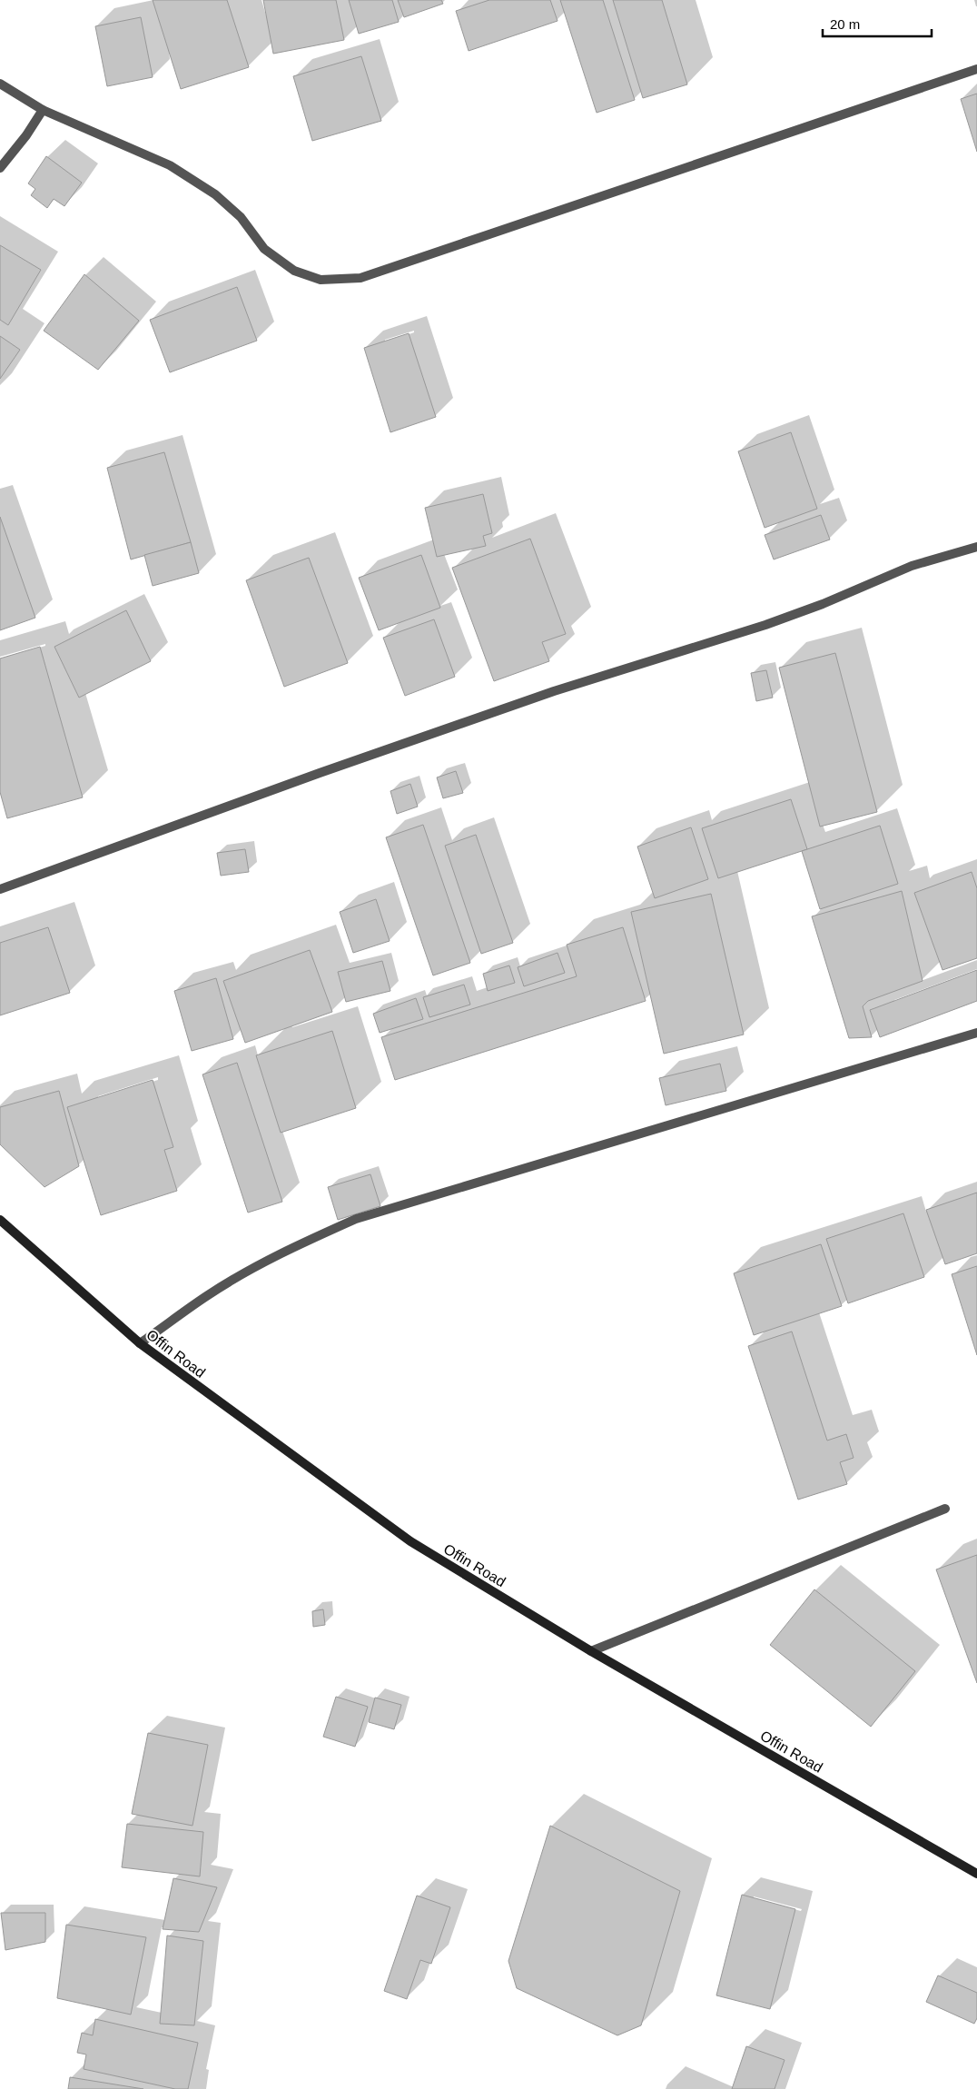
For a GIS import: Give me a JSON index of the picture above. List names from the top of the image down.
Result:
{
  "streets": {
    "street": ["Offin Road"]
  },
  "scale_bar": "20 m"
}
